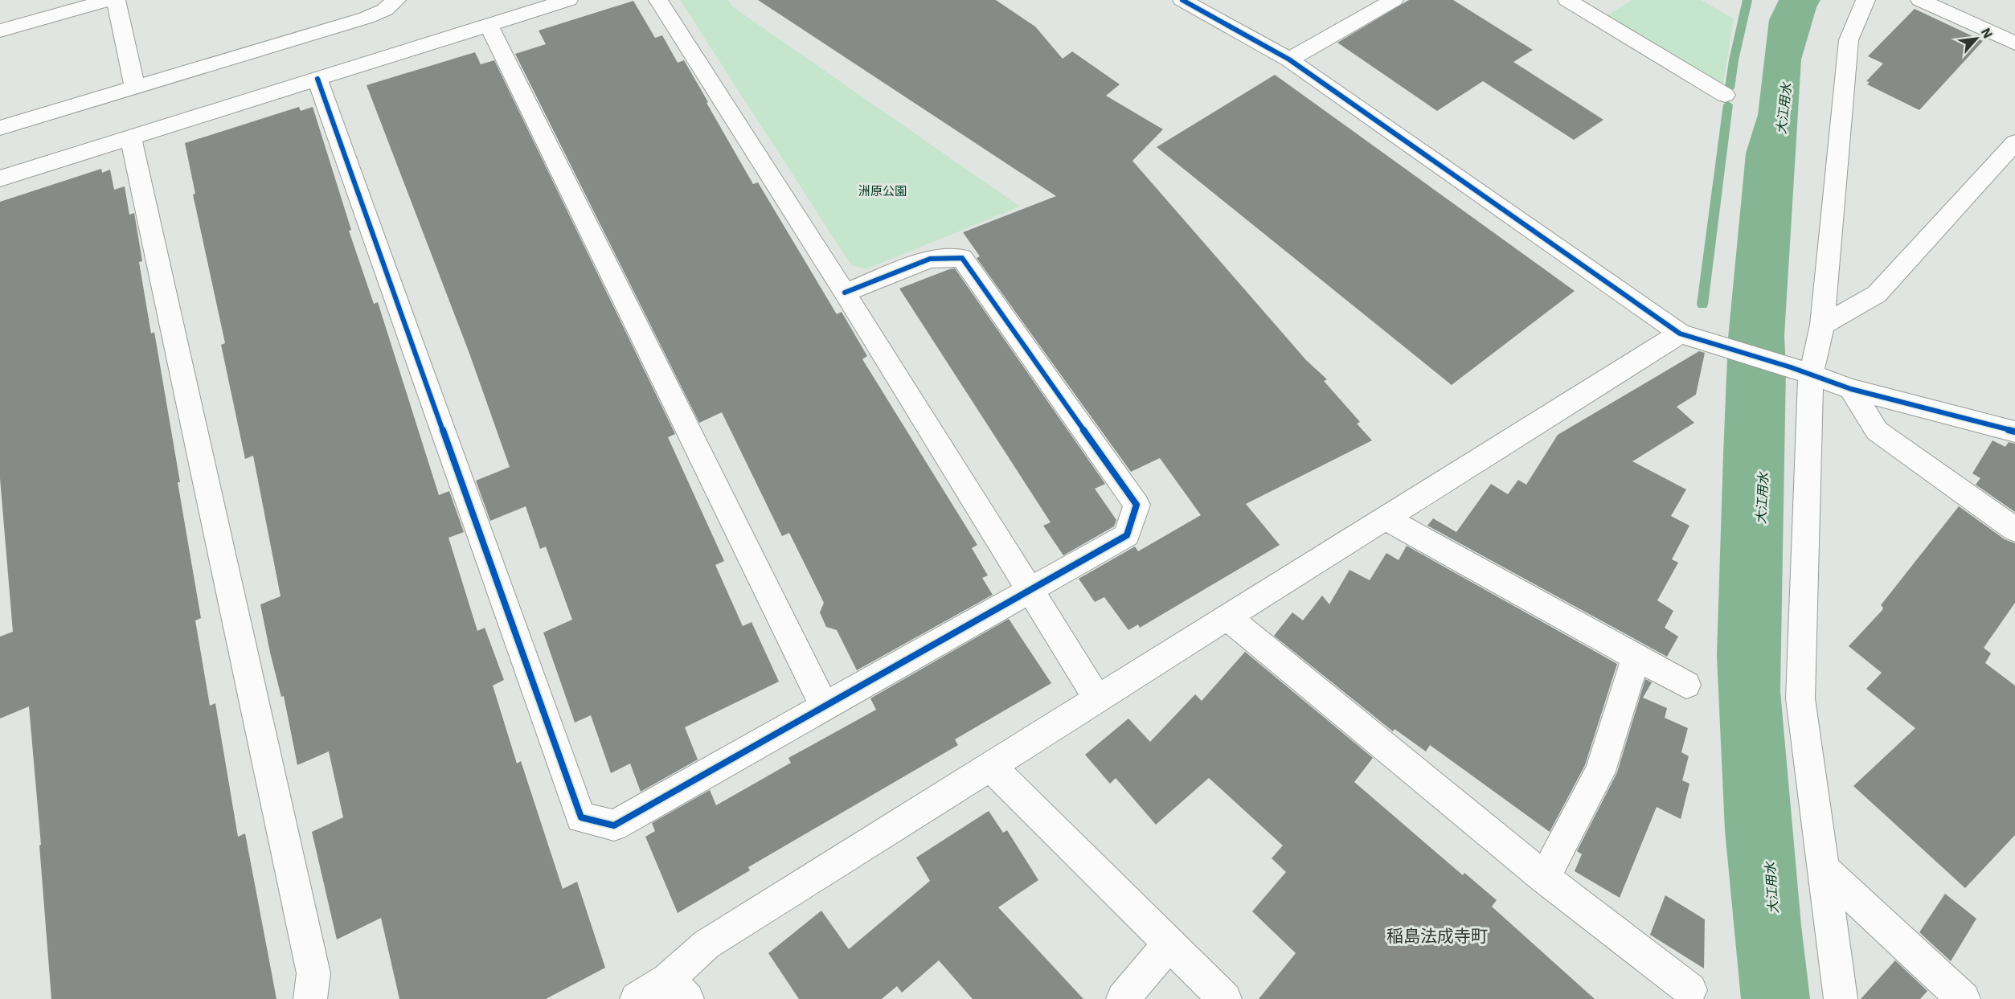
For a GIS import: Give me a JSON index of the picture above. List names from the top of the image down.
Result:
{
  "districts": ["稲島法成寺町"],
  "water": ["大江用水"],
  "parks": ["洲原公園"],
  "north": "top right"
}
